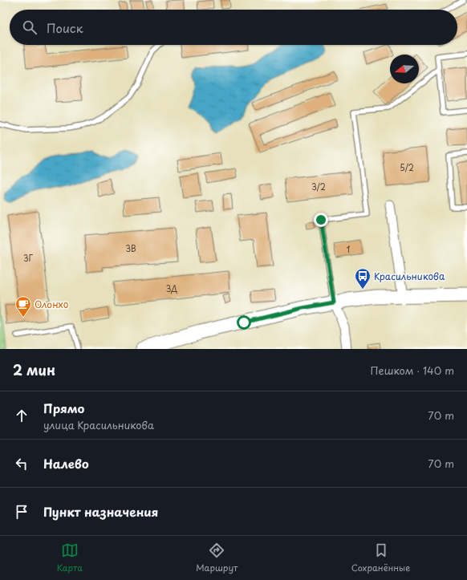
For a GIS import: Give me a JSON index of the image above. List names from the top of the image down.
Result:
{
  "places": {
    "bus stop": ["Красильникова"],
    "cafe": ["Олонхо"]
  },
  "house_numbers": [
    "5/2",
    "3/2",
    "3В",
    "1",
    "3Г",
    "3Д"
  ],
  "north": "left",
  "page": {
    "search": "Поиск",
    "heading": ["2 мин", "Пешком · 140 m"],
    "list": [
      ["Прямо", "улица Красильникова", "70 m"],
      ["Налево", "70 m"],
      "Пункт назначения"
    ],
    "nav": ["Карта", "Маршрут", "Сохранённые"]
  }
}
